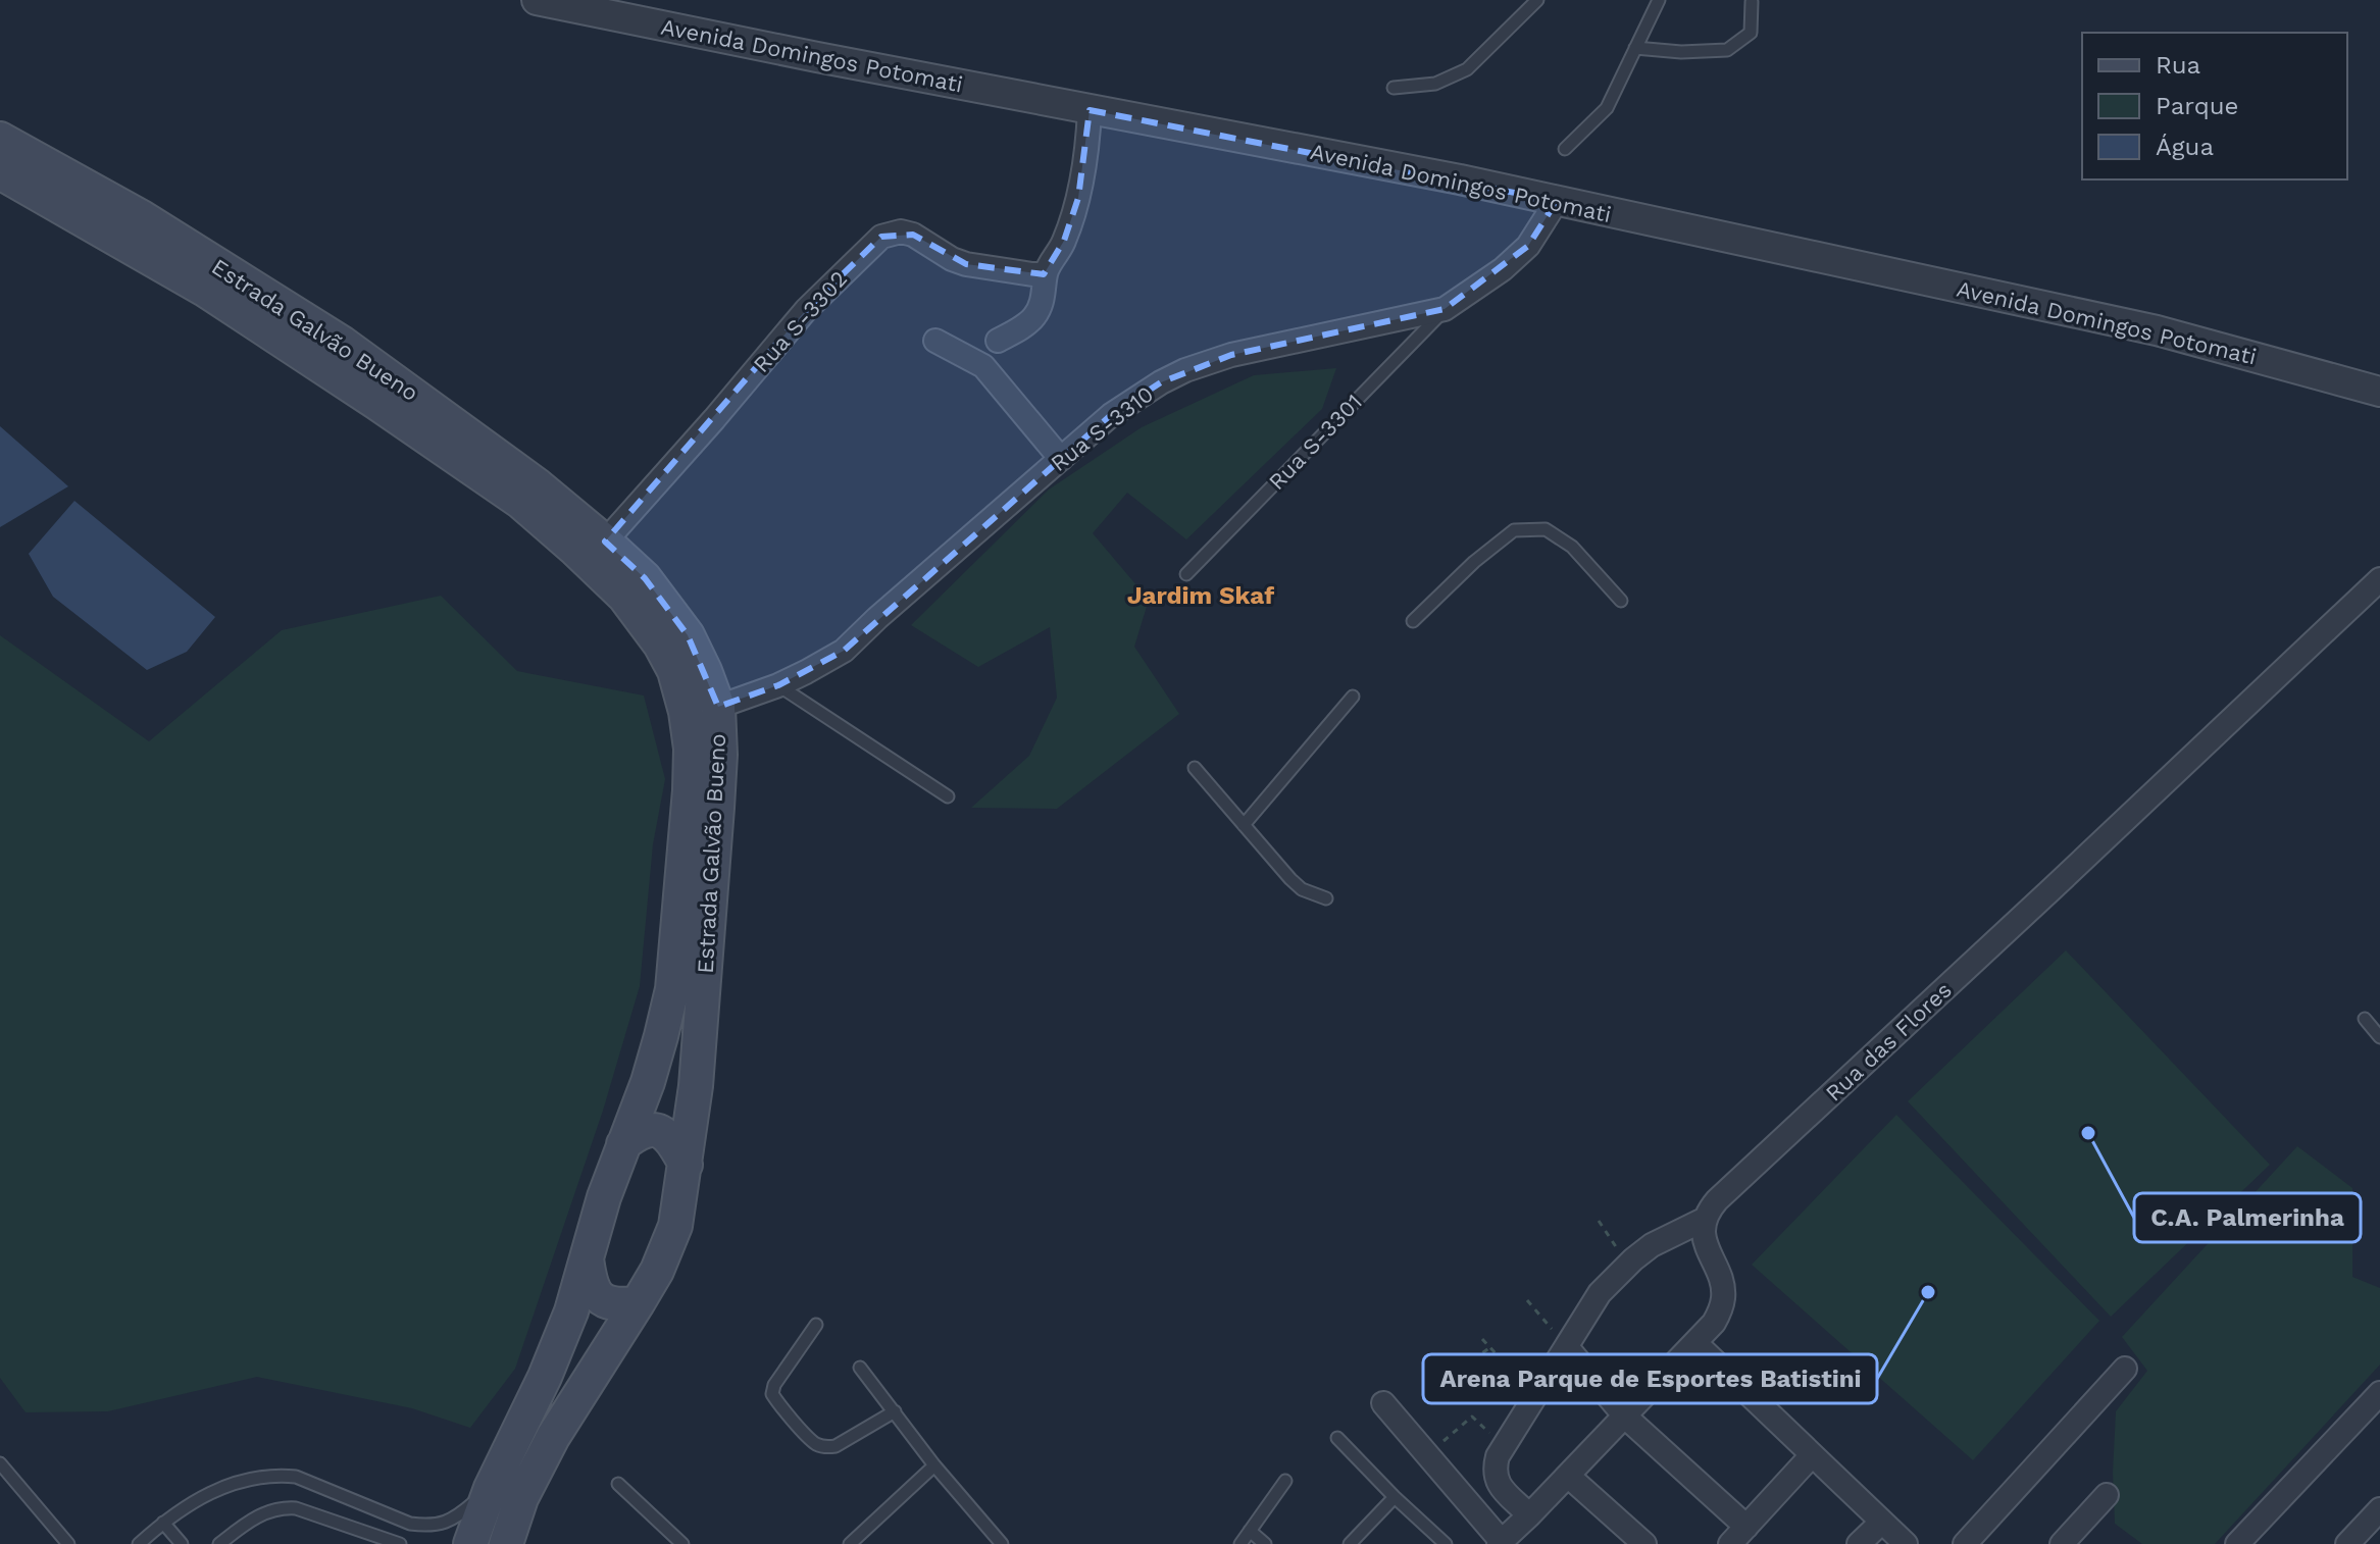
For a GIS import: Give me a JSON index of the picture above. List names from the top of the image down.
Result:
{
  "streets": {
    "main road": ["Estrada Galvão Bueno"],
    "street": [
      "Avenida Domingos Potomati",
      "Rua S-3302",
      "Rua S-3310",
      "Rua das Flores"
    ],
    "lane": ["Rua S-3301"]
  },
  "crossings": [
    ["Avenida Domingos Potomati", "Rua S-3310"],
    ["Rua S-3302", "Estrada Galvão Bueno"],
    ["Estrada Galvão Bueno", "Rua S-3310"],
    ["Rua S-3310", "Rua S-3301"]
  ],
  "districts": ["Jardim Skaf"],
  "places": ["C.A. Palmerinha", "Arena Parque de Esportes Batistini"],
  "legend": ["Rua", "Parque", "Água"]
}
